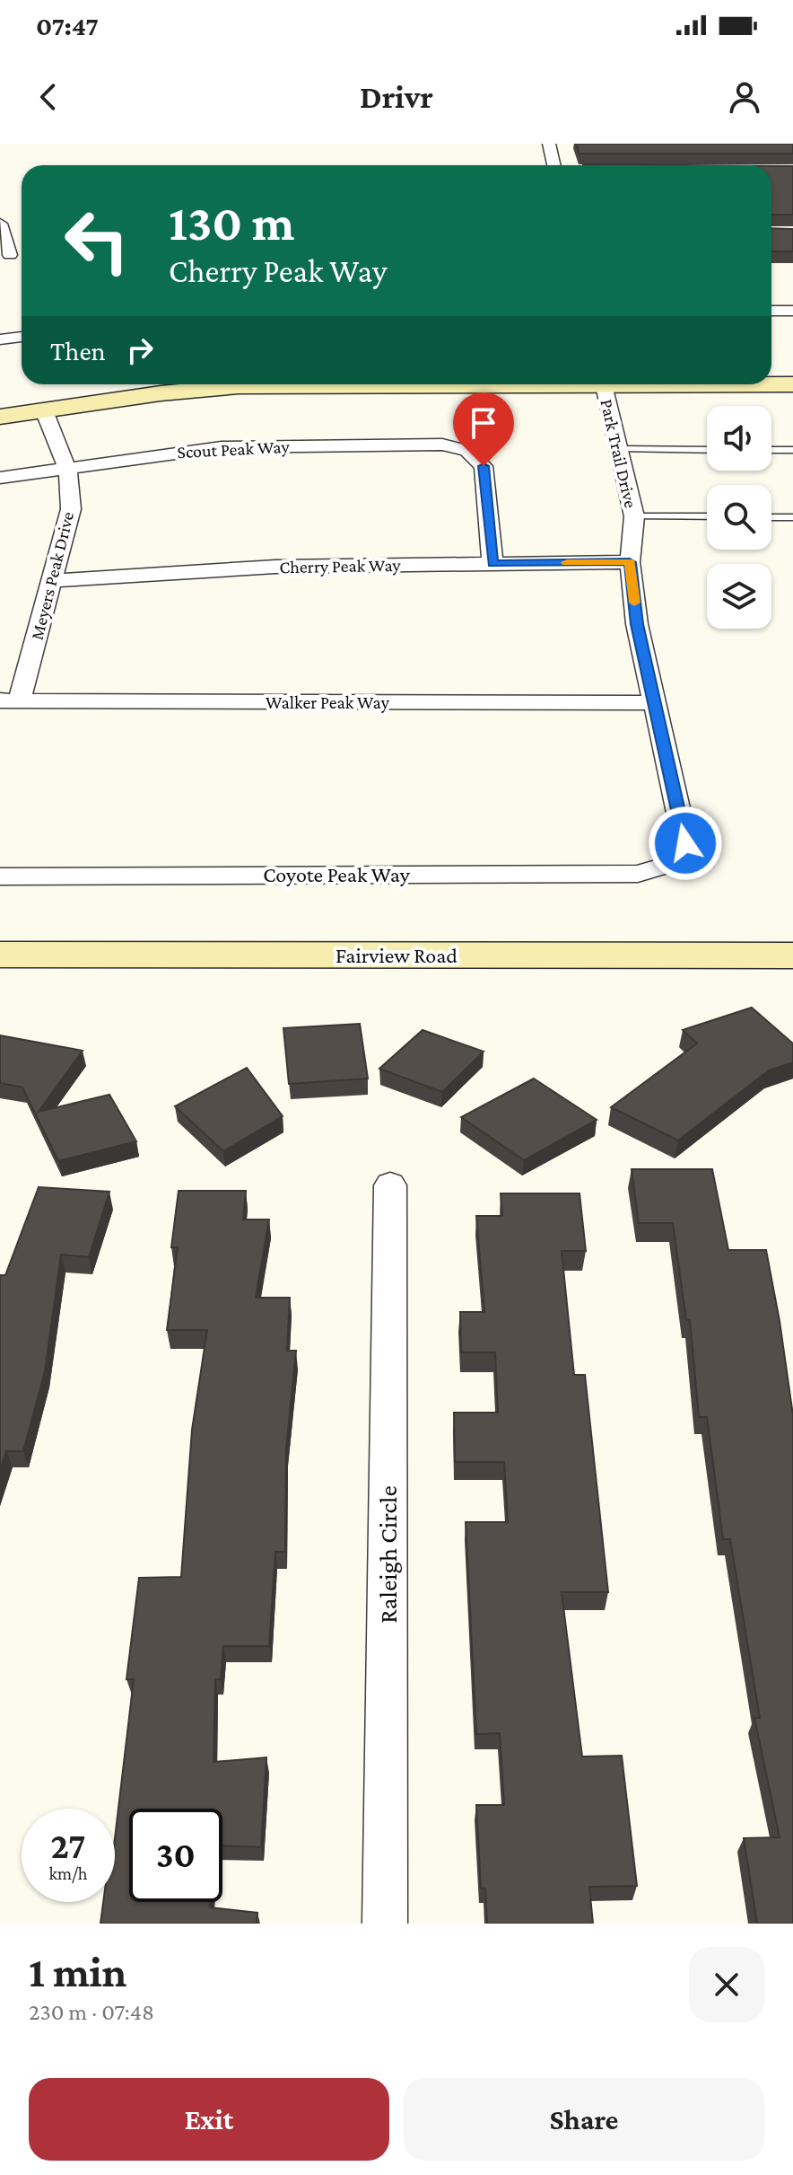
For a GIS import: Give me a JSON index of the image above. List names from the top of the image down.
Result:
{
  "streets": {
    "street": [
      "Scout Peak Way",
      "Park Trail Drive",
      "Cherry Peak Way",
      "Meyers Peak Drive",
      "Walker Peak Way",
      "Coyote Peak Way",
      "Fairview Road",
      "Raleigh Circle"
    ]
  },
  "crossings": [
    ["Scout Peak Way", "Cherry Peak Way"],
    ["Scout Peak Way", "Meyers Peak Drive"],
    ["Park Trail Drive", "Cherry Peak Way"],
    ["Park Trail Drive", "Walker Peak Way"],
    ["Park Trail Drive", "Coyote Peak Way"],
    ["Cherry Peak Way", "Meyers Peak Drive"],
    ["Meyers Peak Drive", "Walker Peak Way"]
  ],
  "page": {
    "status": "07:47",
    "header": "Drivr",
    "turn": ["130 m", "Cherry Peak Way"],
    "then": "Then",
    "speed": "27 km/h",
    "limit": "30",
    "heading": ["1 min", "230 m · 07:48"],
    "buttons": ["Exit", "Share"]
  }
}
